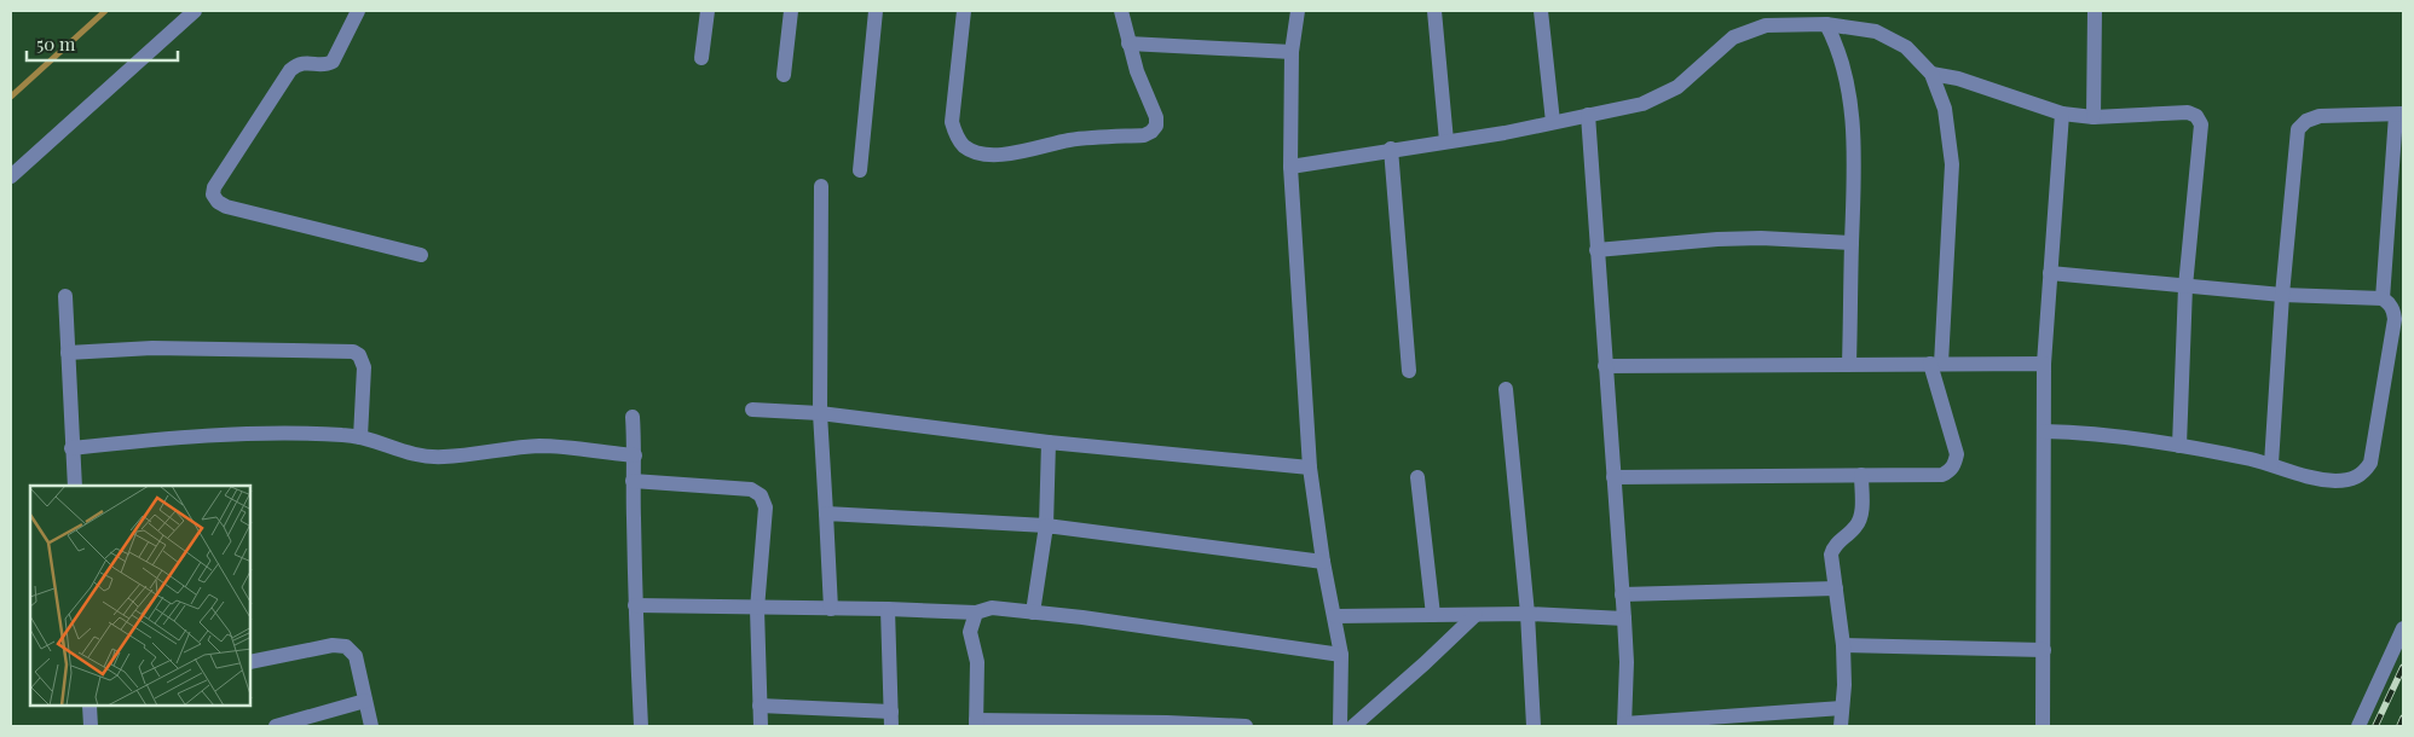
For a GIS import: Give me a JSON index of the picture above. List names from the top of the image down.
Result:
{
  "scale_bar": "50 m"
}
